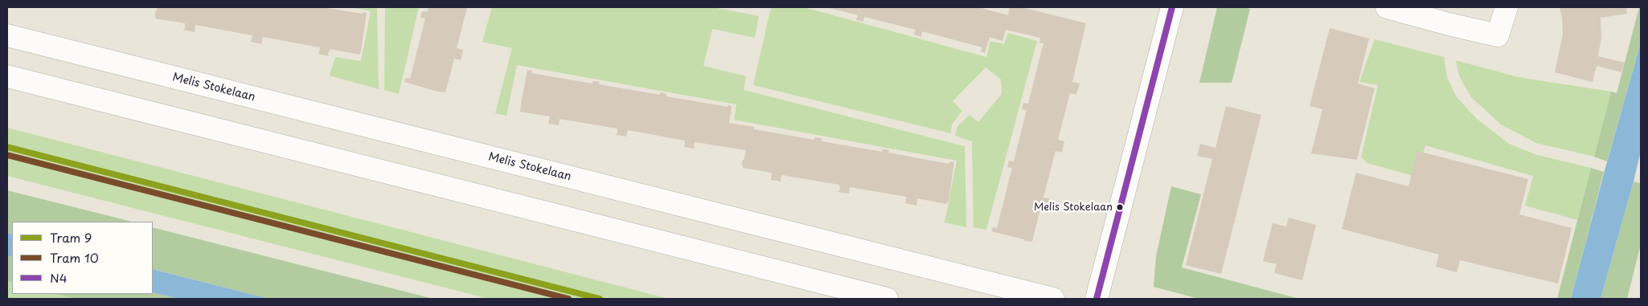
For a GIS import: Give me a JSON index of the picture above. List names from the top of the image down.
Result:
{
  "streets": {
    "street": ["Melis Stokelaan"]
  },
  "places": ["Melis Stokelaan"],
  "lines": ["transit line N4", "tram line 9", "tram line 10"],
  "legend": ["Tram 9", "Tram 10", "N4"]
}
